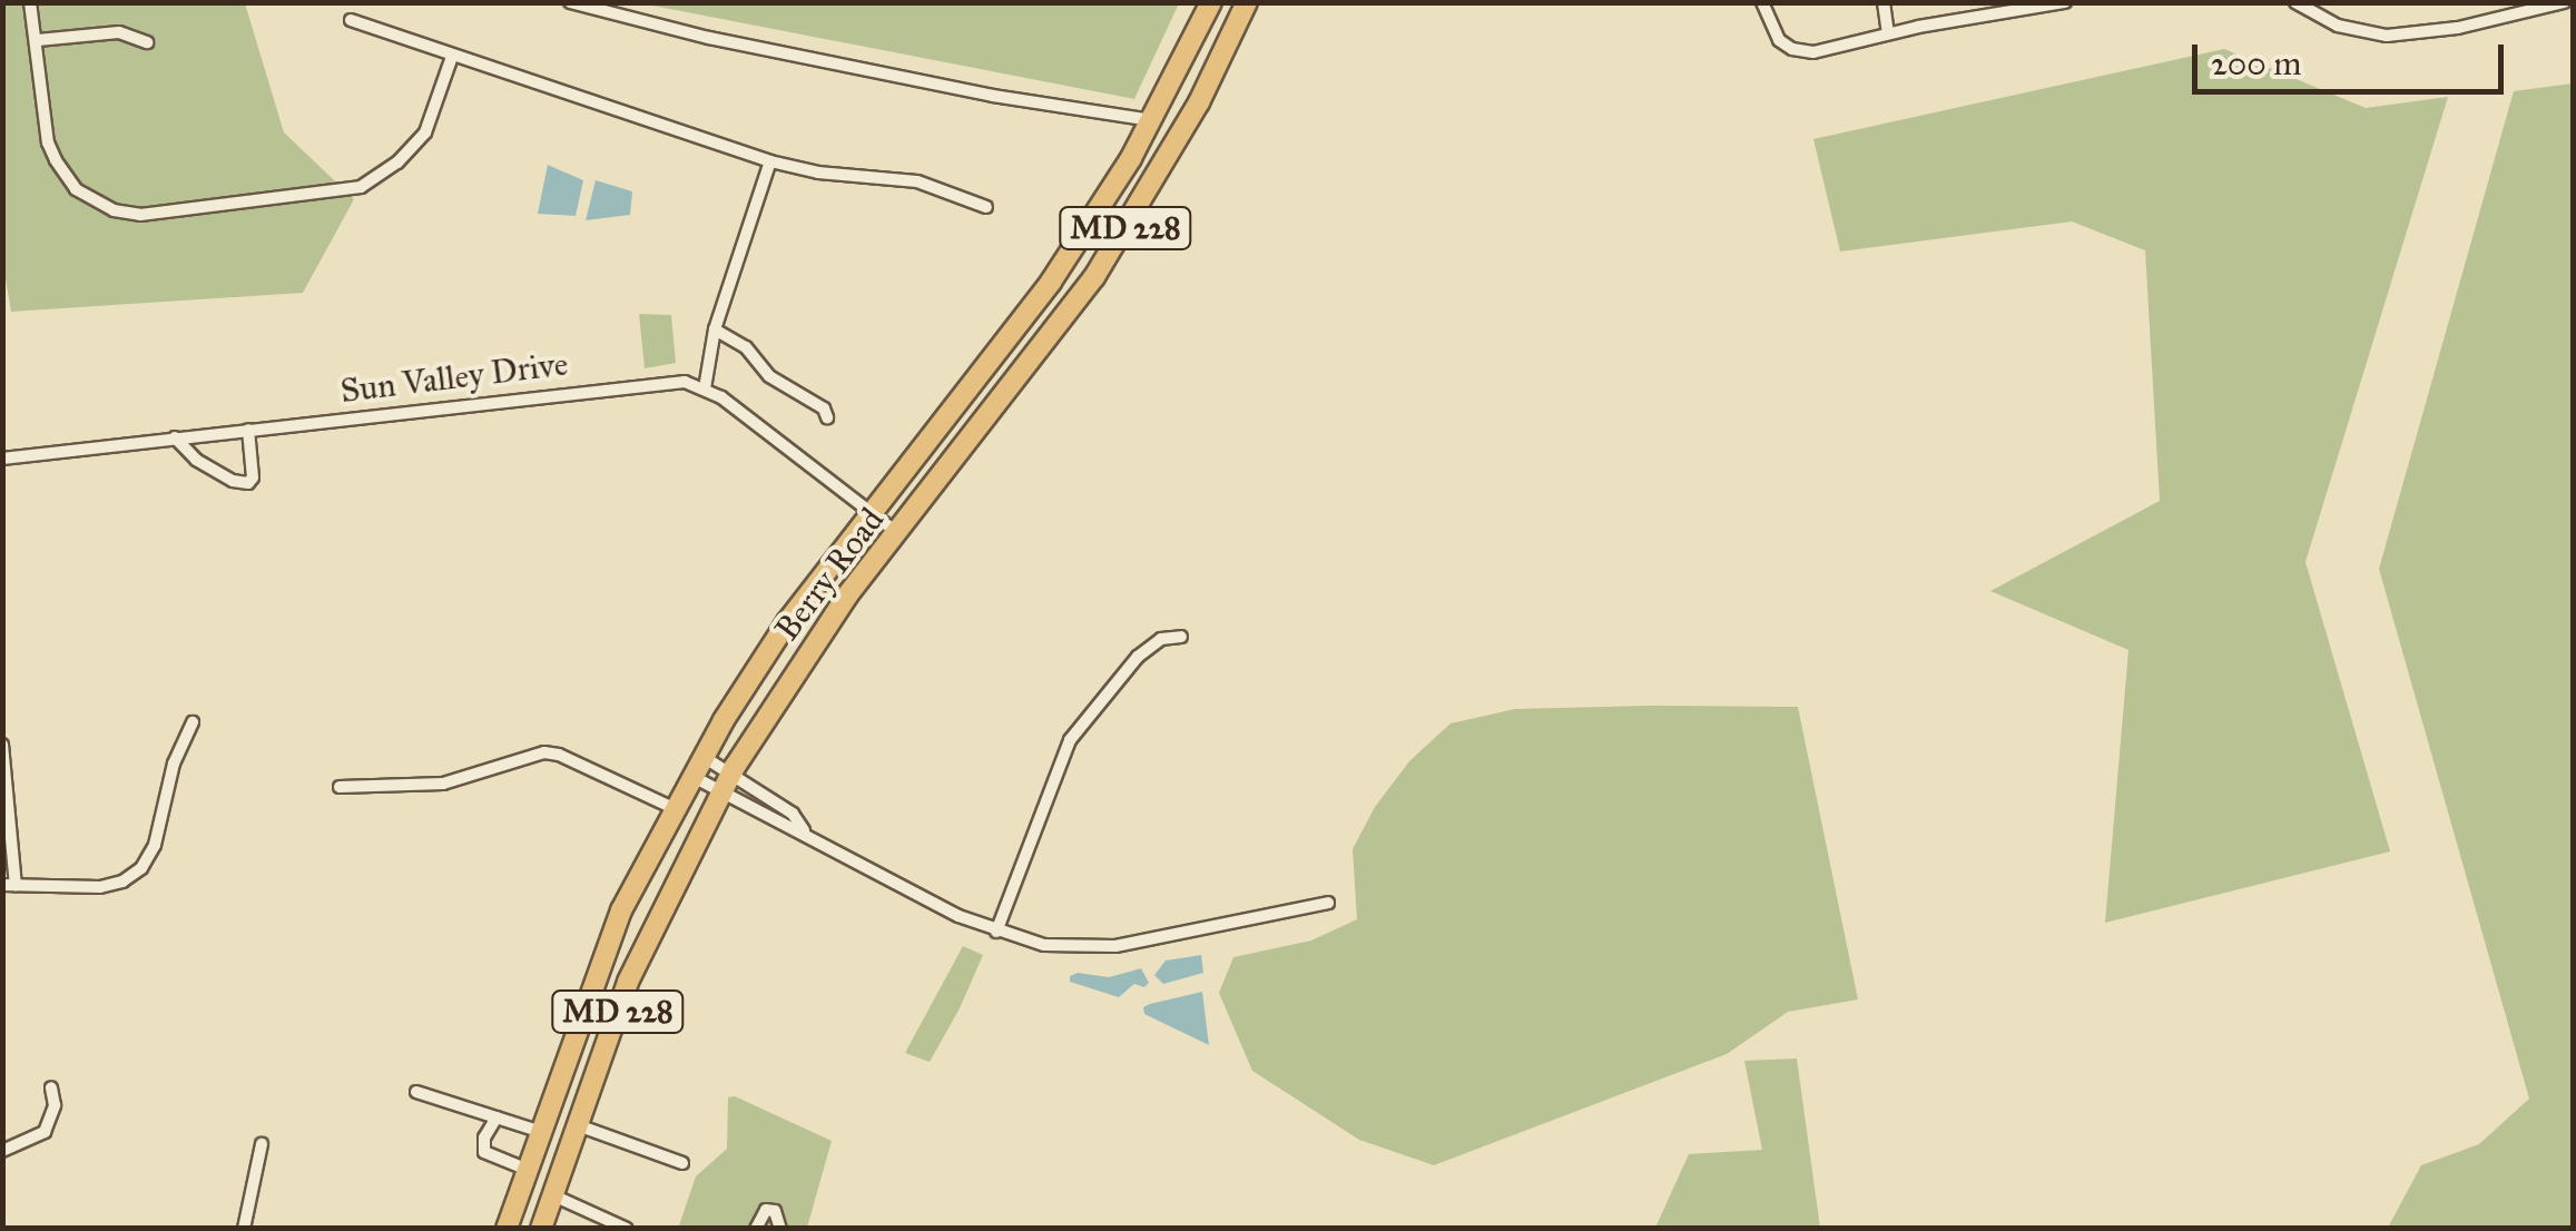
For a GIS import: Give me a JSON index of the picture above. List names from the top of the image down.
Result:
{
  "streets": {
    "highway": ["MD 228", "Berry Road"],
    "street": ["Sun Valley Drive"]
  },
  "scale_bar": "200 m"
}
